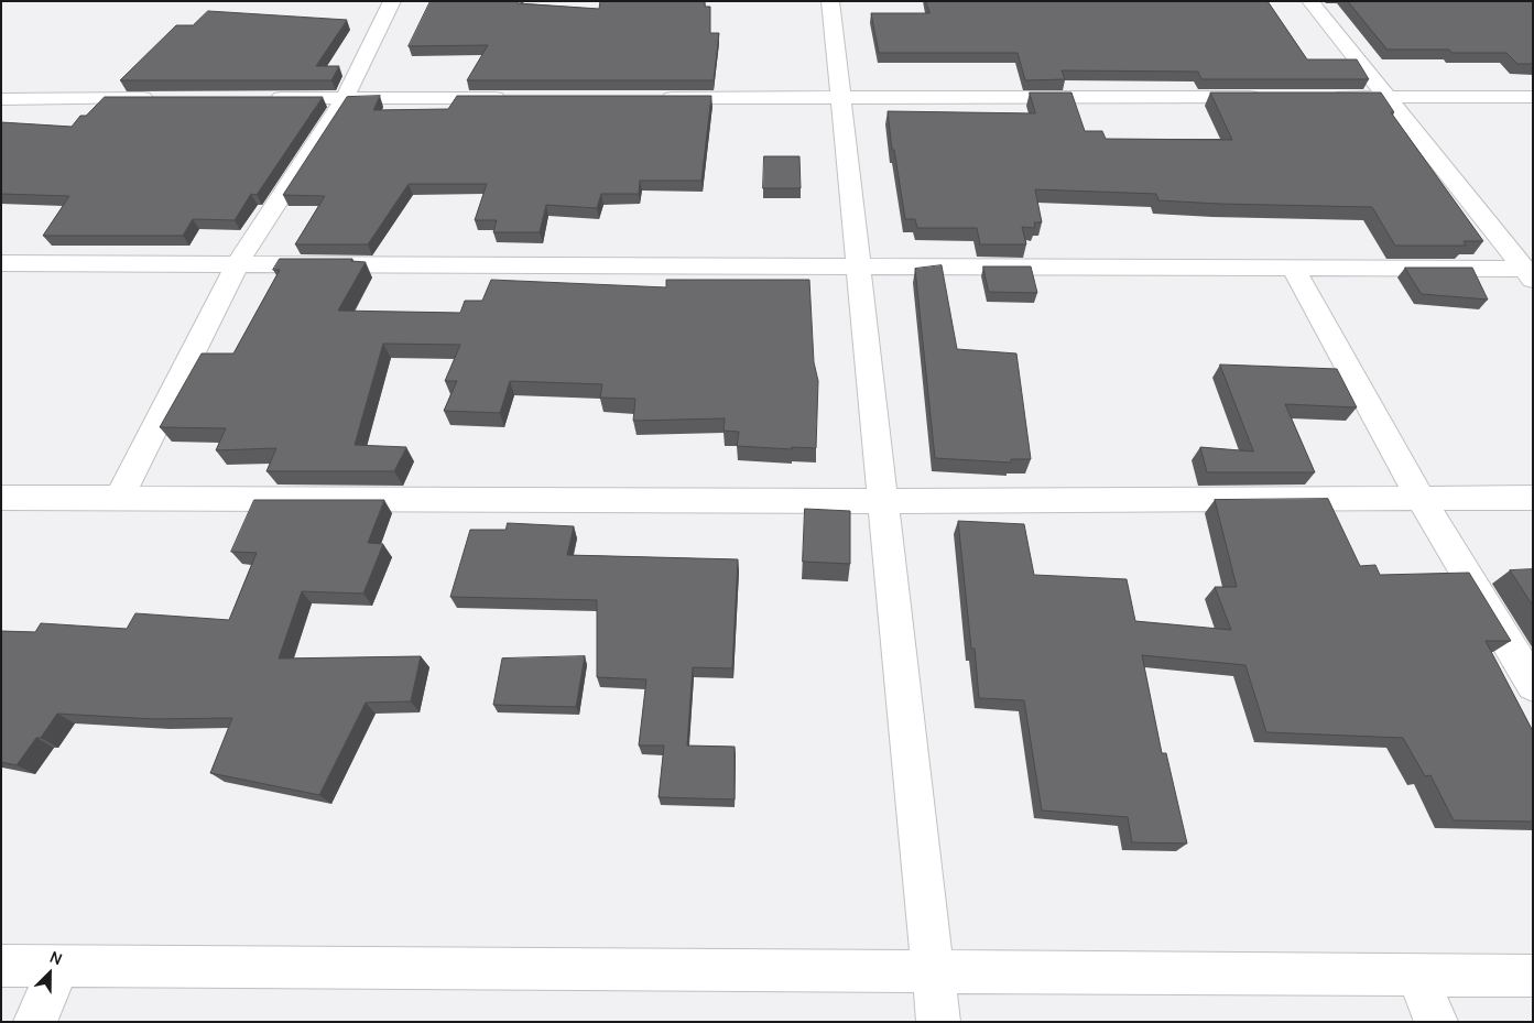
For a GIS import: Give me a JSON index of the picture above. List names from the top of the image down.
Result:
{
  "north": "top right"
}
